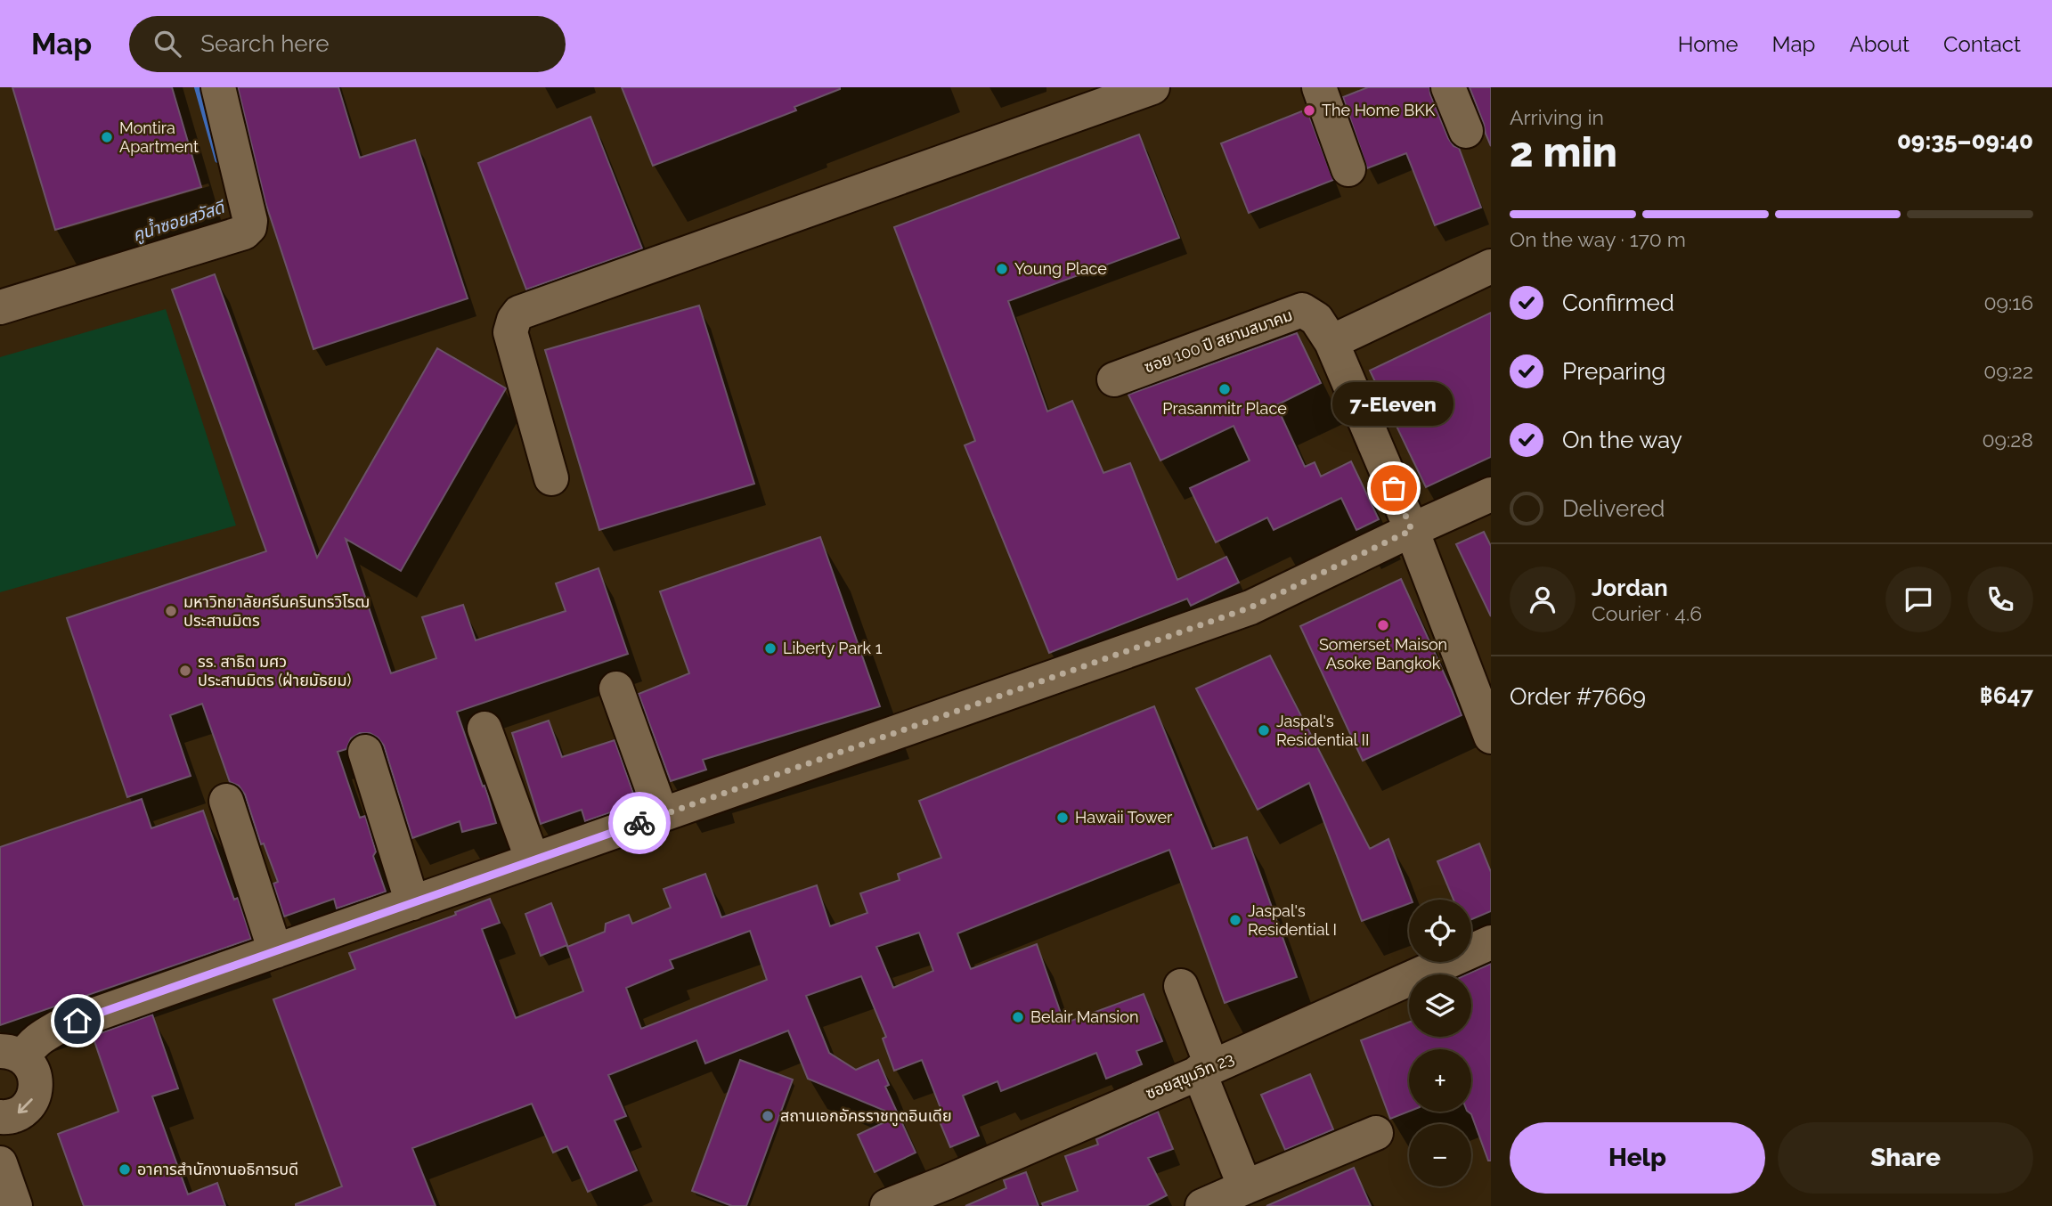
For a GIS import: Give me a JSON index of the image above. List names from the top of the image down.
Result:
{
  "streets": {
    "street": ["ซอย 100 ปี สยามสมาคม", "ซอยสุขุมวิท 23"]
  },
  "water": ["คูน้ำซอยสวัสดี"],
  "places": [
    "The Home BKK",
    "Montira Apartment",
    "Young Place",
    "Prasanmitr Place",
    "7-Eleven",
    "มหาวิทยาลัยศรีนครินทรวิโรฒ ประสานมิตร",
    "Somerset Maison Asoke Bangkok",
    "Liberty Park 1",
    "รร. สาธิต มศว ประสานมิตร (ฝ่ายมัธยม)",
    "Jaspal's Residential II",
    "Hawaii Tower",
    "Jaspal's Residential I",
    "Belair Mansion",
    "สถานเอกอัครราชทูตอินเดีย",
    "อาคารสำนักงานอธิการบดี"
  ],
  "page": {
    "header": "Map",
    "search": "Search here",
    "nav": [
      "Home",
      "Map",
      "About",
      "Contact"
    ],
    "heading": ["2 min", "Arriving in", "09:35–09:40"],
    "panel": [
      "Jordan",
      "Courier · 4.6",
      "Order #7669",
      "฿647"
    ],
    "bar": "On the way · 170 m",
    "list": [
      ["Confirmed", "09:16"],
      ["Preparing", "09:22"],
      ["On the way", "09:28"],
      "Delivered"
    ],
    "bubble": "7-Eleven",
    "map_buttons": ["+", "−"],
    "buttons": ["Help", "Share"]
  }
}
